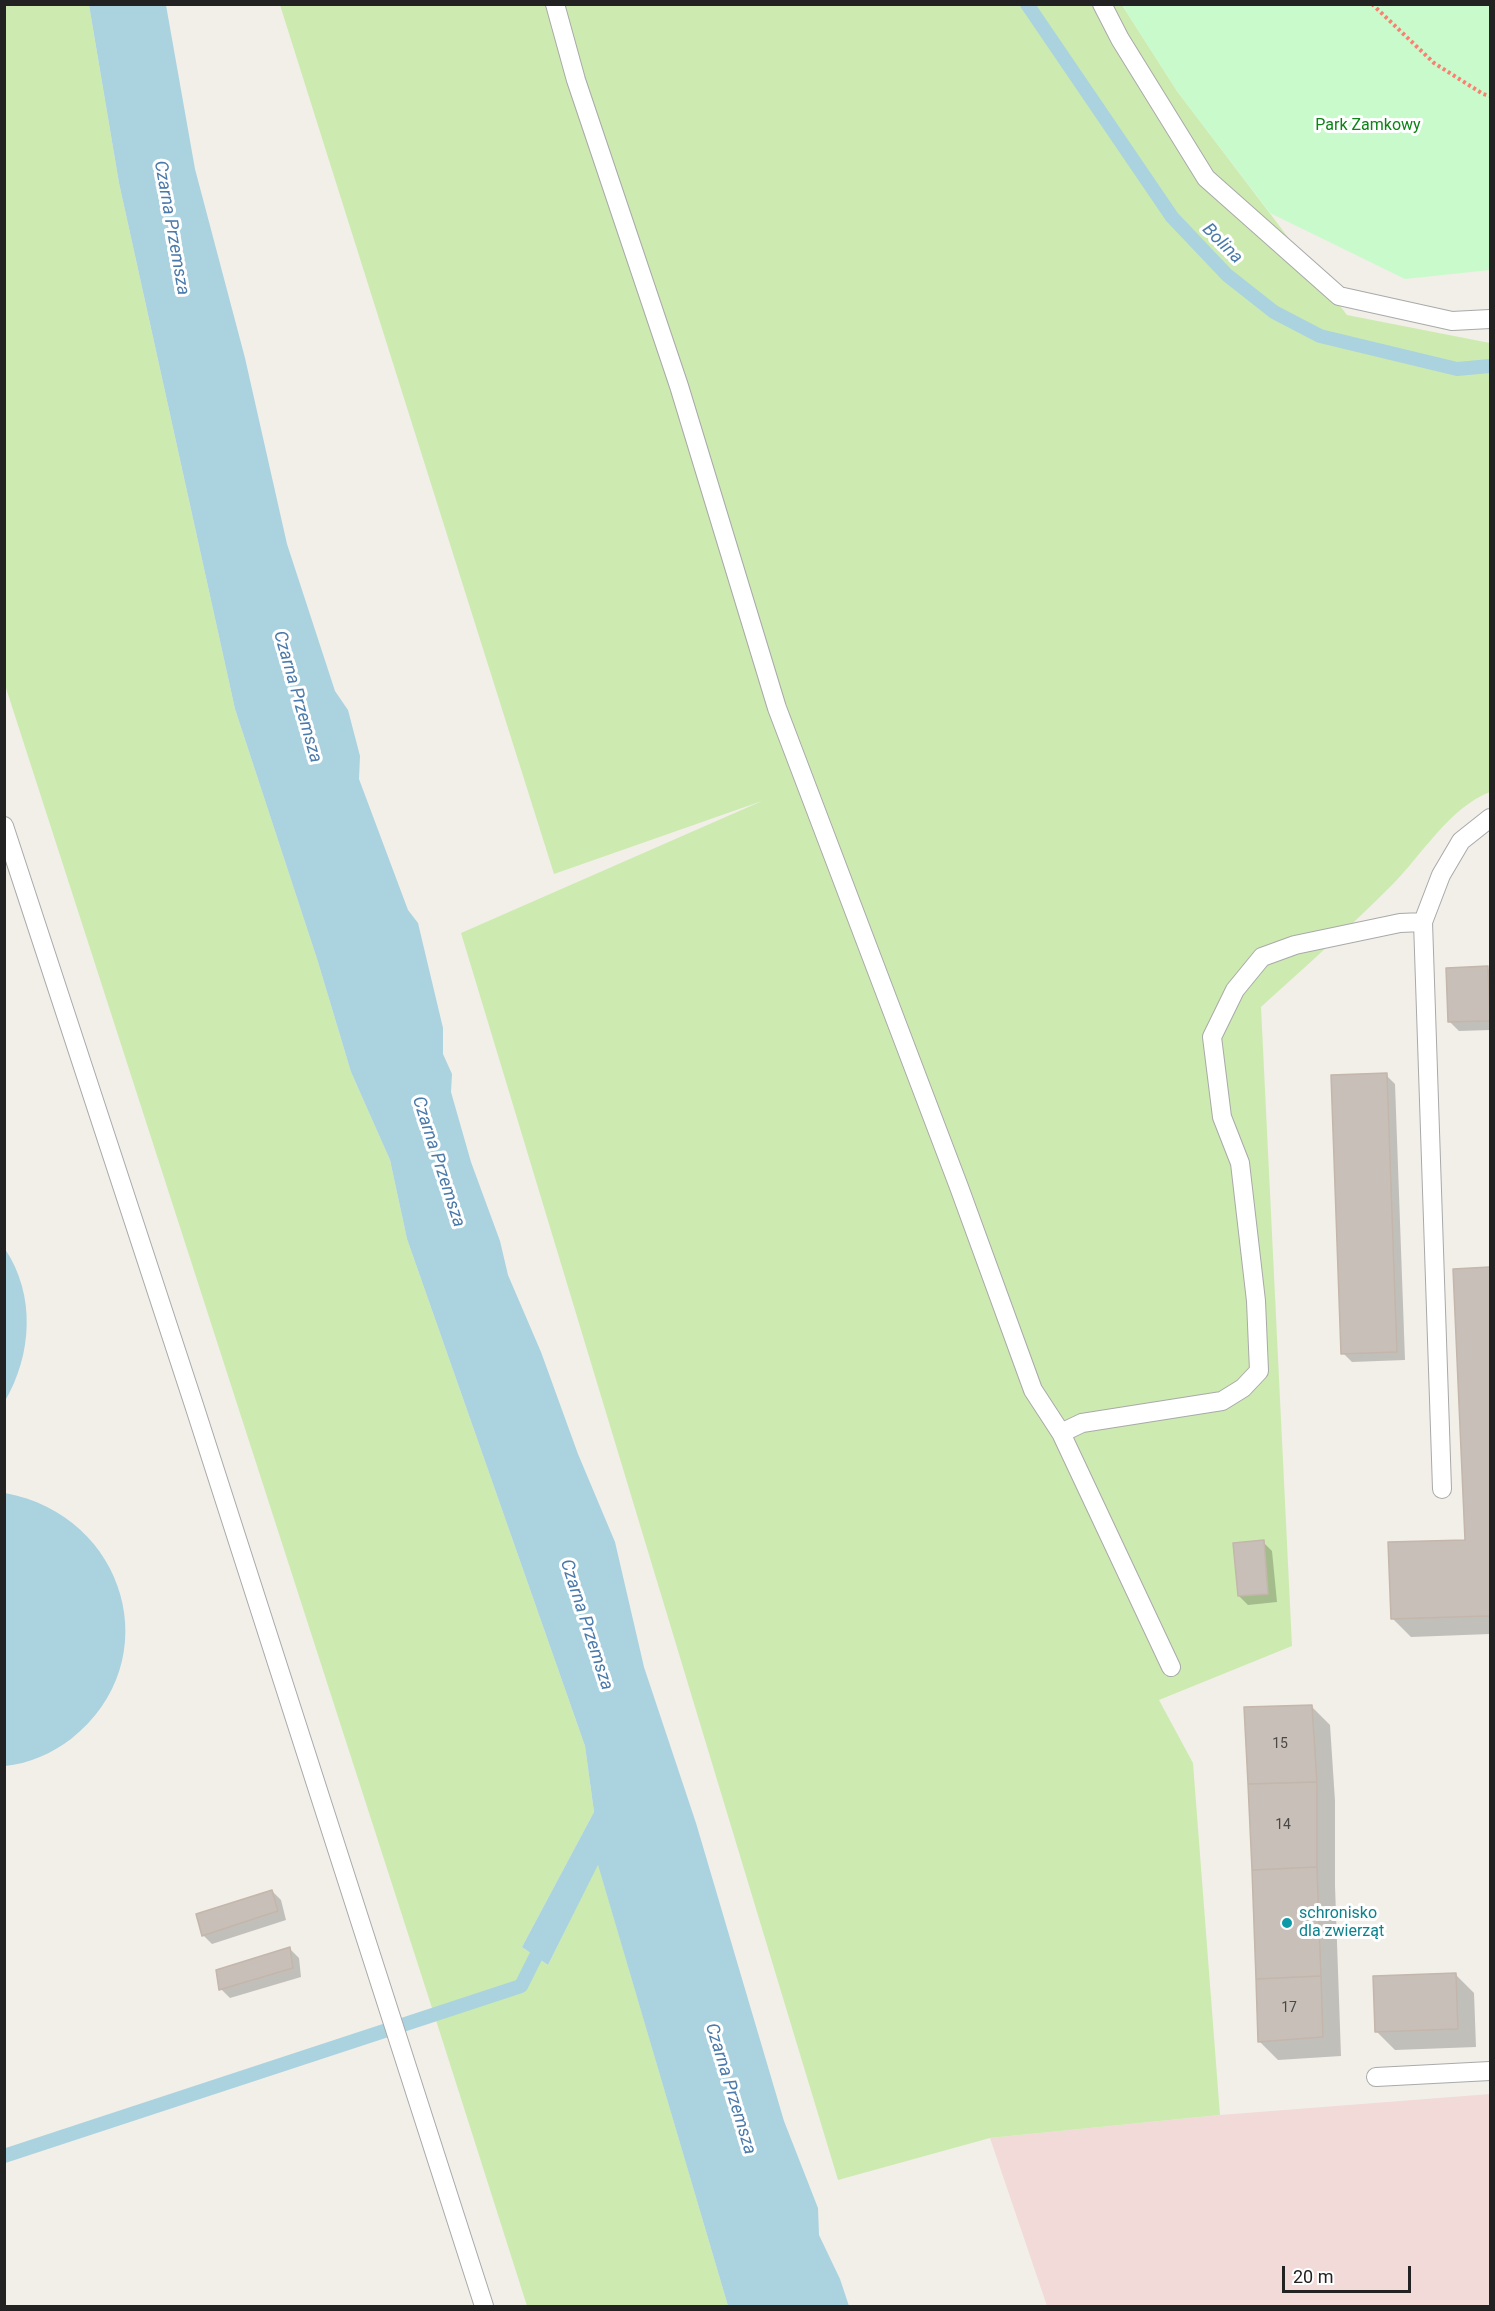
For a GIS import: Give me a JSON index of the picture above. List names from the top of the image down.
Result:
{
  "water": ["Czarna Przemsza", "Bolina"],
  "parks": ["Park Zamkowy"],
  "places": ["schronisko dla zwierząt"],
  "house_numbers": ["15", "14", "17"],
  "scale_bar": "20 m"
}
